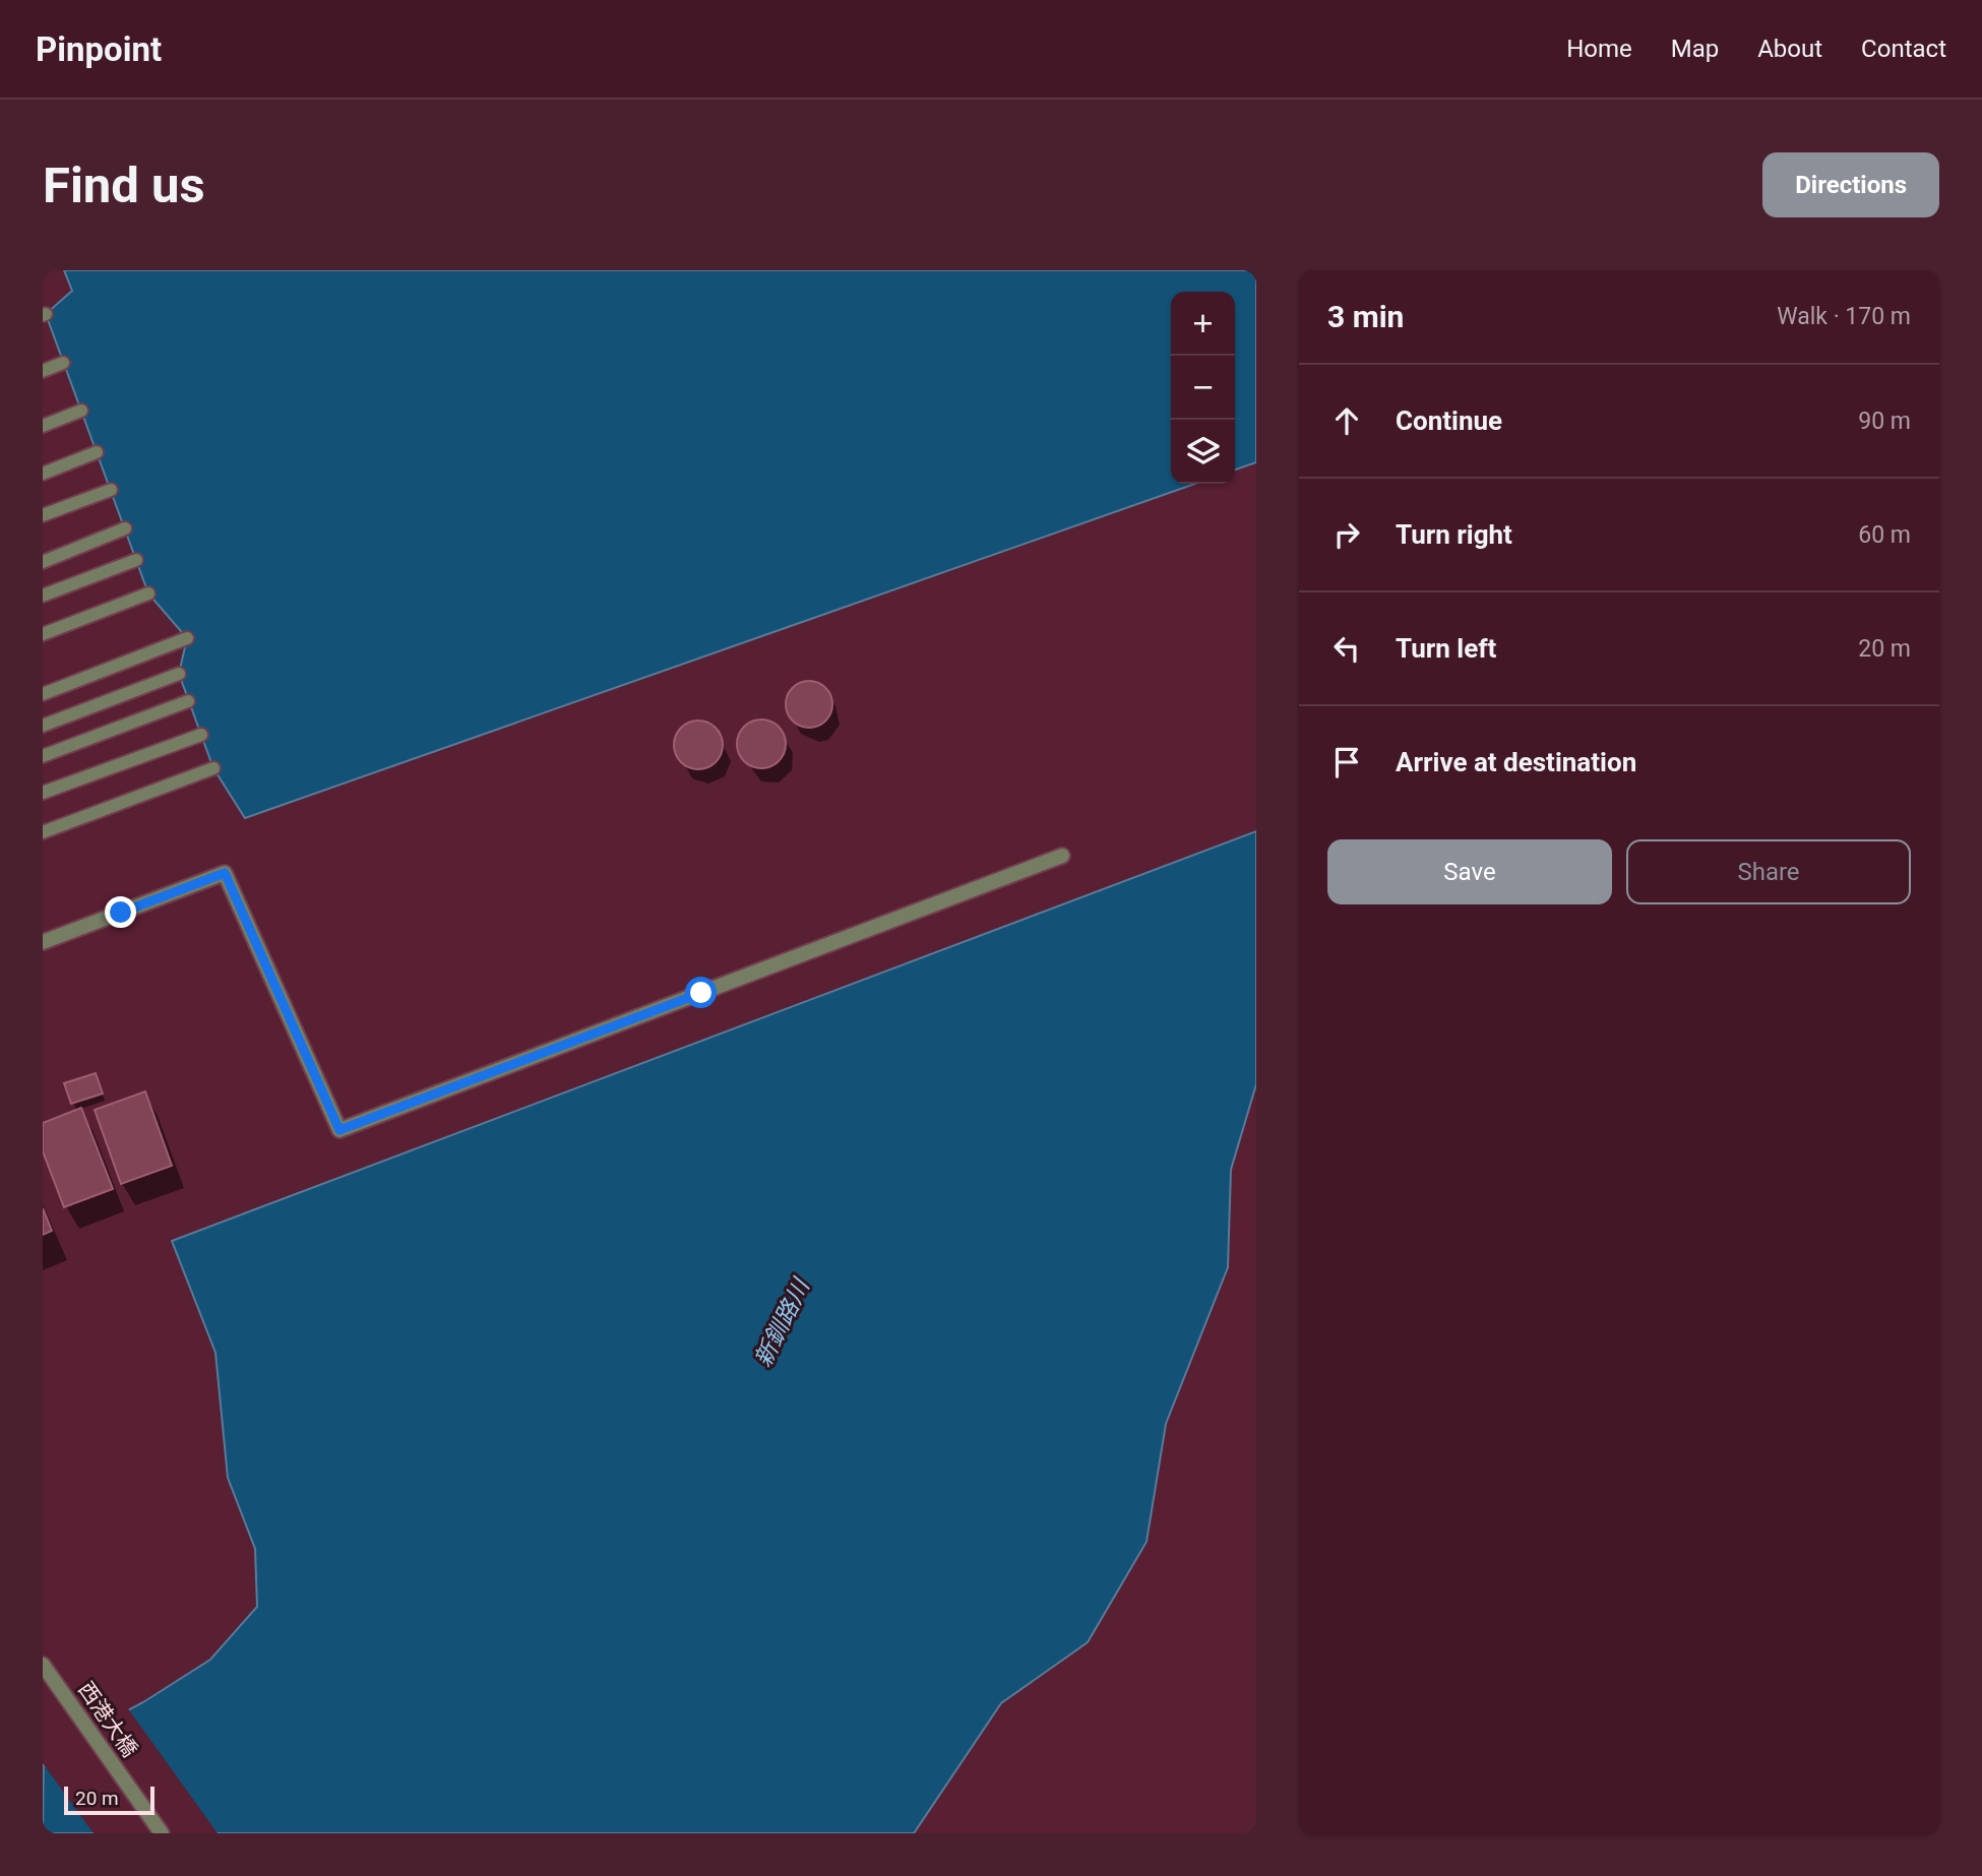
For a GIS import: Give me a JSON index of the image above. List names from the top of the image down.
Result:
{
  "streets": {
    "street": ["西港大橋"]
  },
  "water": ["新釧路川"],
  "scale_bar": "20 m",
  "page": {
    "header": "Pinpoint",
    "nav": [
      "Home",
      "Map",
      "About",
      "Contact"
    ],
    "buttons": [
      "Directions",
      ["Save", "Share"]
    ],
    "title": "Find us",
    "heading": ["3 min", "Walk · 170 m"],
    "map_buttons": ["+", "−"],
    "list": [
      ["Continue", "90 m"],
      ["Turn right", "60 m"],
      ["Turn left", "20 m"],
      "Arrive at destination"
    ],
    "scale": "20 m"
  }
}
